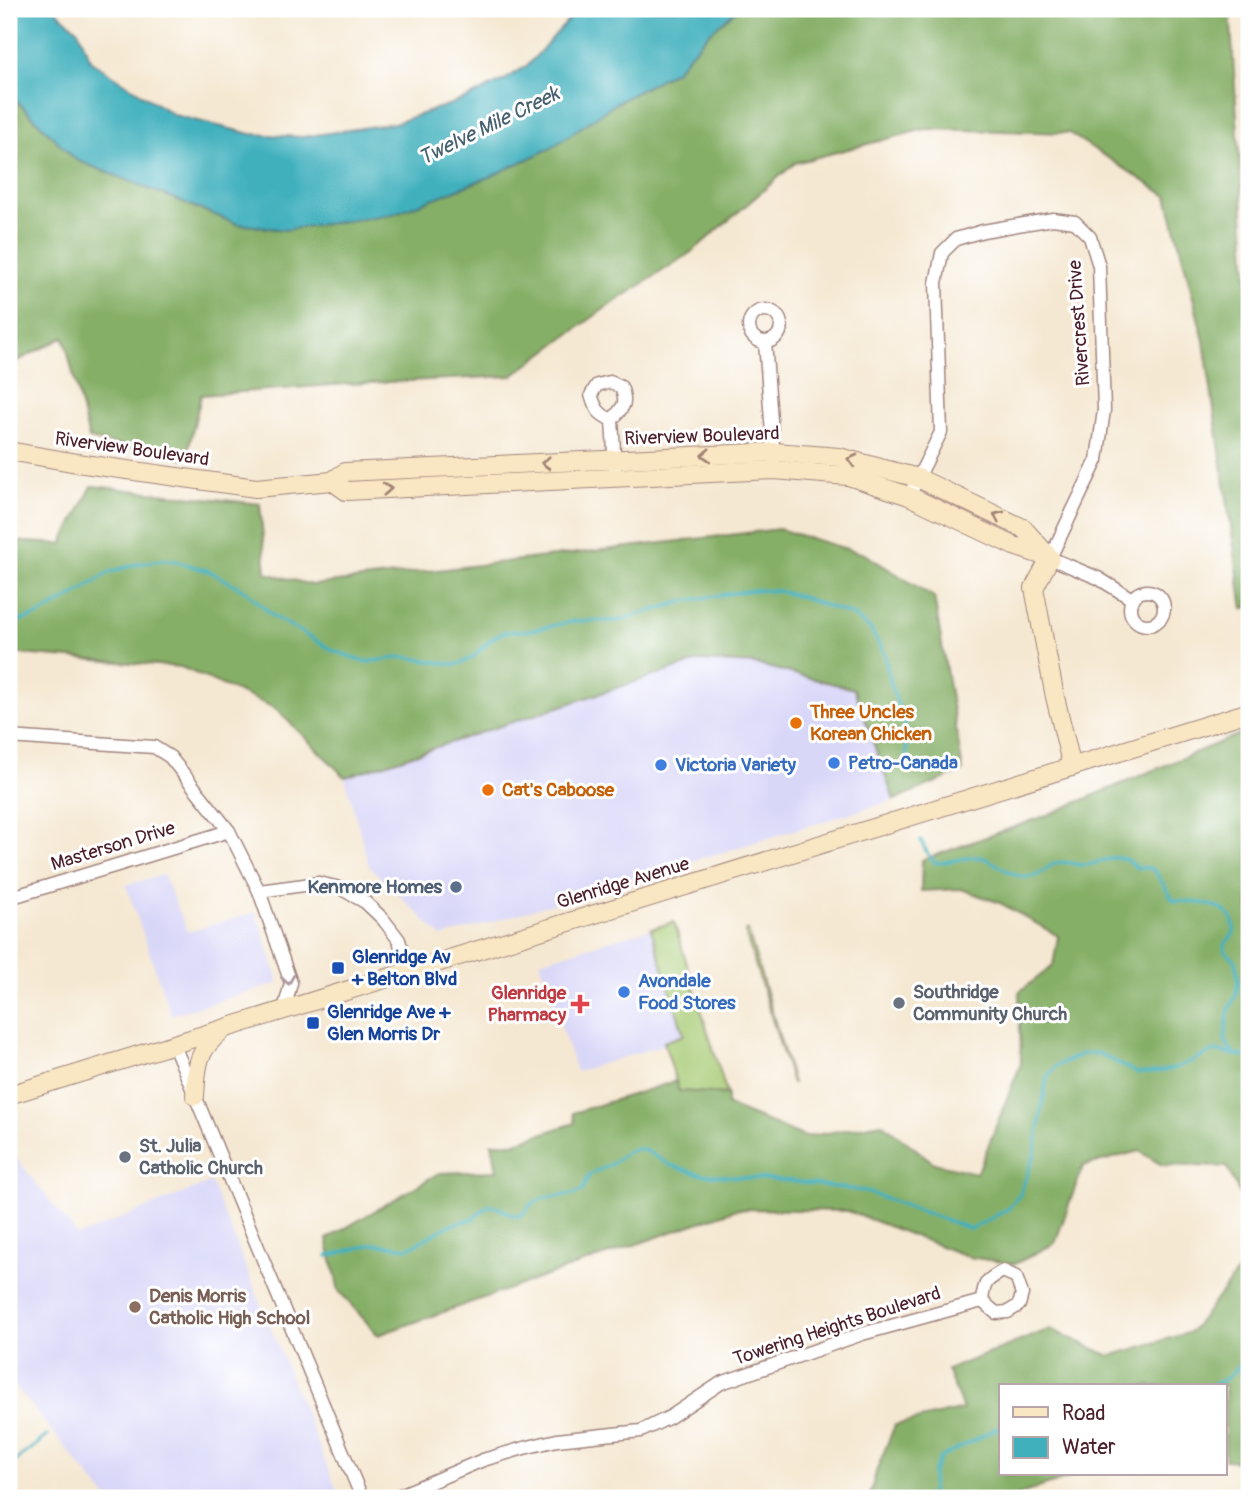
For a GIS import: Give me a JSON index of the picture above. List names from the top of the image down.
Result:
{
  "streets": {
    "street": [
      "Rivercrest Drive",
      "Riverview Boulevard",
      "Masterson Drive",
      "Glenridge Avenue",
      "Towering Heights Boulevard"
    ]
  },
  "crossings": [
    ["Rivercrest Drive", "Riverview Boulevard"]
  ],
  "water": ["Twelve Mile Creek"],
  "places": {
    "other": [
      "Three Uncles Korean Chicken",
      "Petro-Canada",
      "Victoria Variety",
      "Cat's Caboose",
      "Kenmore Homes",
      "Avondale Food Stores",
      "Southridge Community Church",
      "St. Julia Catholic Church",
      "Denis Morris Catholic High School"
    ],
    "transit": ["Glenridge Av + Belton Blvd", "Glenridge Ave + Glen Morris Dr"],
    "health": ["Glenridge Pharmacy"]
  },
  "legend": ["Road", "Water"]
}
